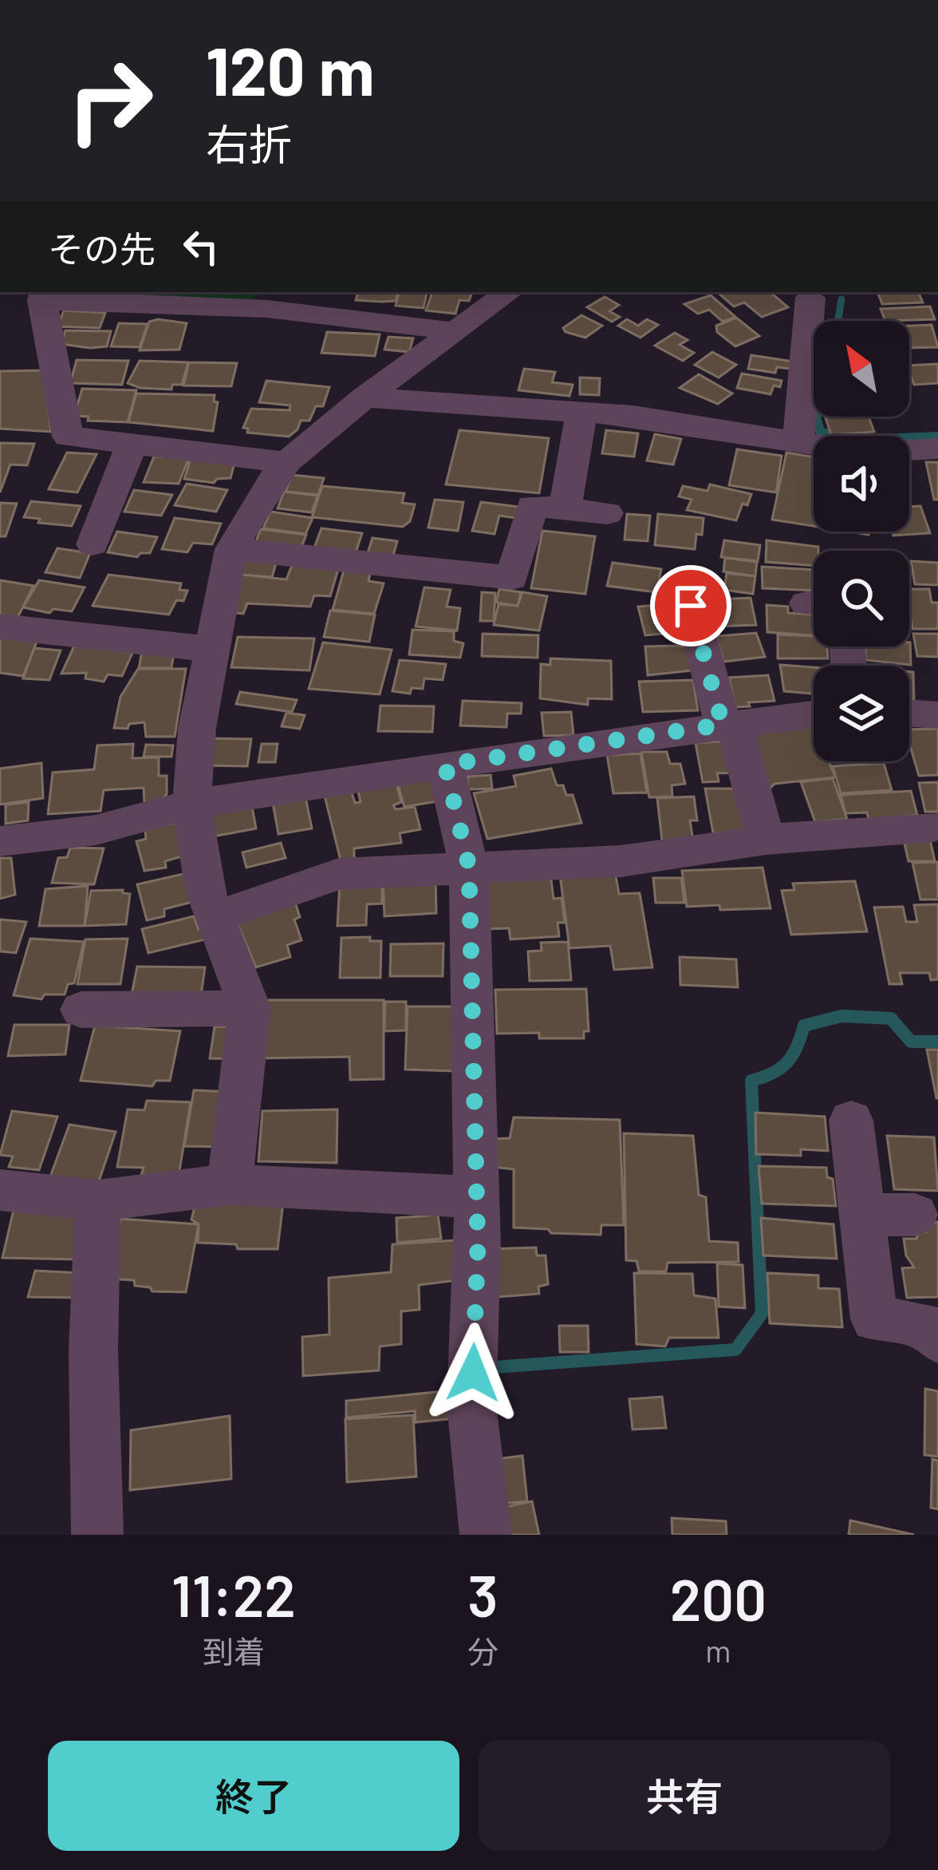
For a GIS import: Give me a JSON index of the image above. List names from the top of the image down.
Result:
{
  "north": "top left",
  "page": {
    "turn": ["120 m", "右折"],
    "then": "その先",
    "eta": [
      "11:22",
      "到着",
      "3",
      "分",
      "200",
      "m"
    ],
    "buttons": ["終了", "共有"]
  }
}
